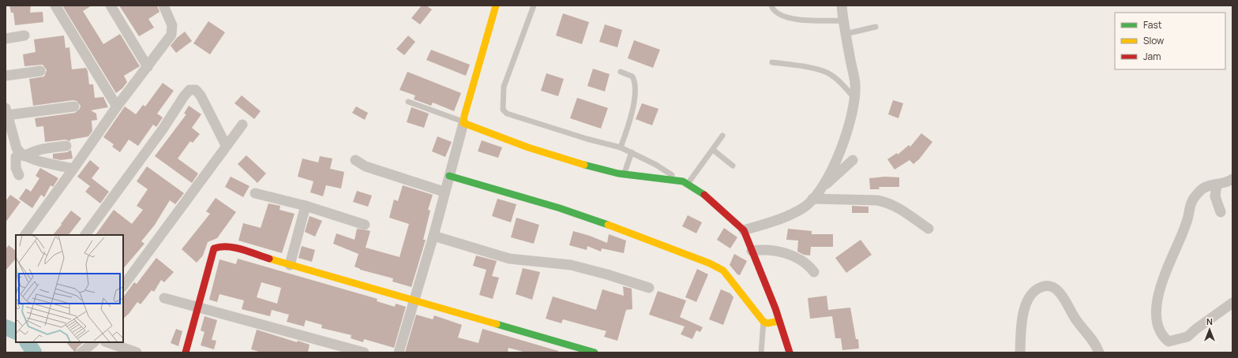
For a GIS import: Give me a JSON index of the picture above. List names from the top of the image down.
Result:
{
  "legend": ["Fast", "Slow", "Jam"],
  "north": "top"
}
